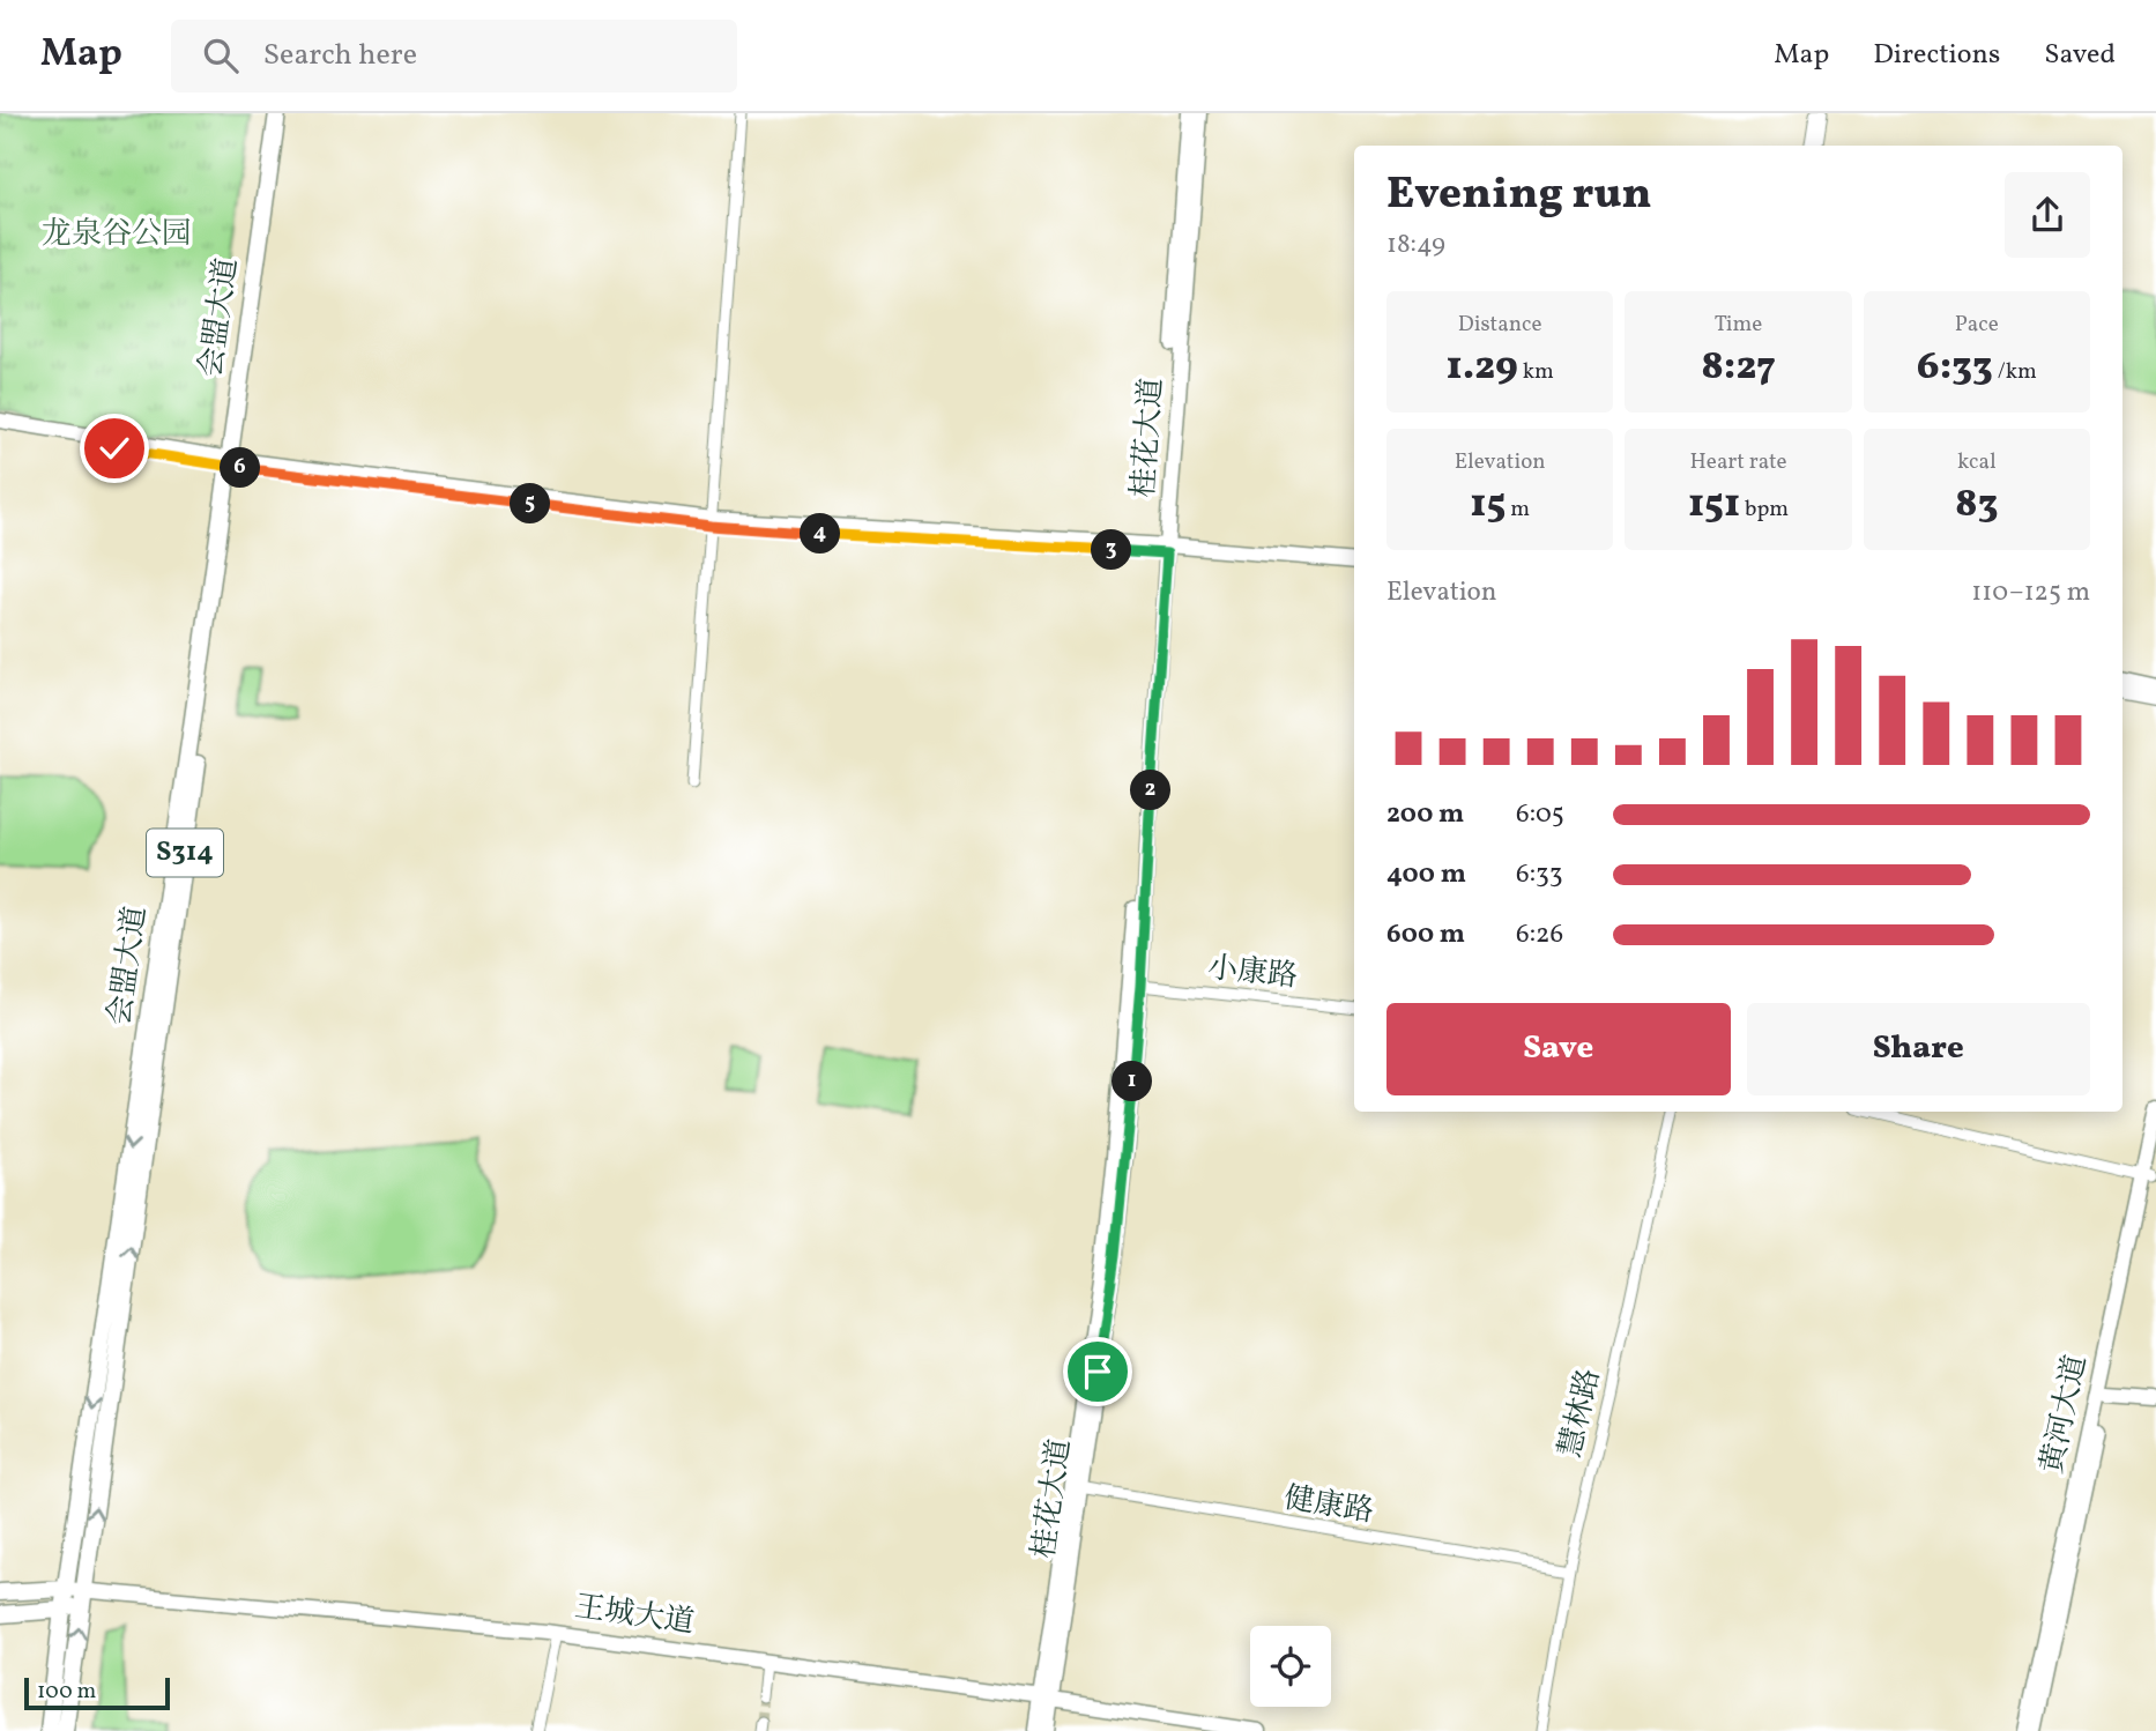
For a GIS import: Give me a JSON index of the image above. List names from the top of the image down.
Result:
{
  "streets": {
    "main road": [
      "会盟大道",
      "桂花大道",
      "S314",
      "黄河大道",
      "王城大道"
    ],
    "street": ["小康路", "慧林路", "健康路"]
  },
  "crossings": [
    ["会盟大道", "王城大道"],
    ["桂花大道", "小康路"],
    ["桂花大道", "健康路"],
    ["桂花大道", "王城大道"],
    ["慧林路", "健康路"]
  ],
  "parks": ["龙泉谷公园"],
  "scale_bar": "100 m",
  "page": {
    "header": "Map",
    "search": "Search here",
    "nav": ["Map", "Directions", "Saved"],
    "heading": ["Evening run", "18:49"],
    "stats": [
      ["Distance", "1.29 km"],
      ["Time", "8:27"],
      ["Pace", "6:33 /km"],
      ["Elevation", "15 m"],
      ["Heart rate", "151 bpm"],
      ["kcal", "83"]
    ],
    "pins": [
      "6",
      "5",
      "4",
      "3",
      "2",
      "1"
    ],
    "chart": ["Elevation", "110–125 m"],
    "list": [
      {
        "name": "200 m",
        "note": "6:05"
      },
      {
        "name": "400 m",
        "note": "6:33"
      },
      {
        "name": "600 m",
        "note": "6:26"
      }
    ],
    "buttons": ["Save", "Share"],
    "scale": "100 m"
  }
}
